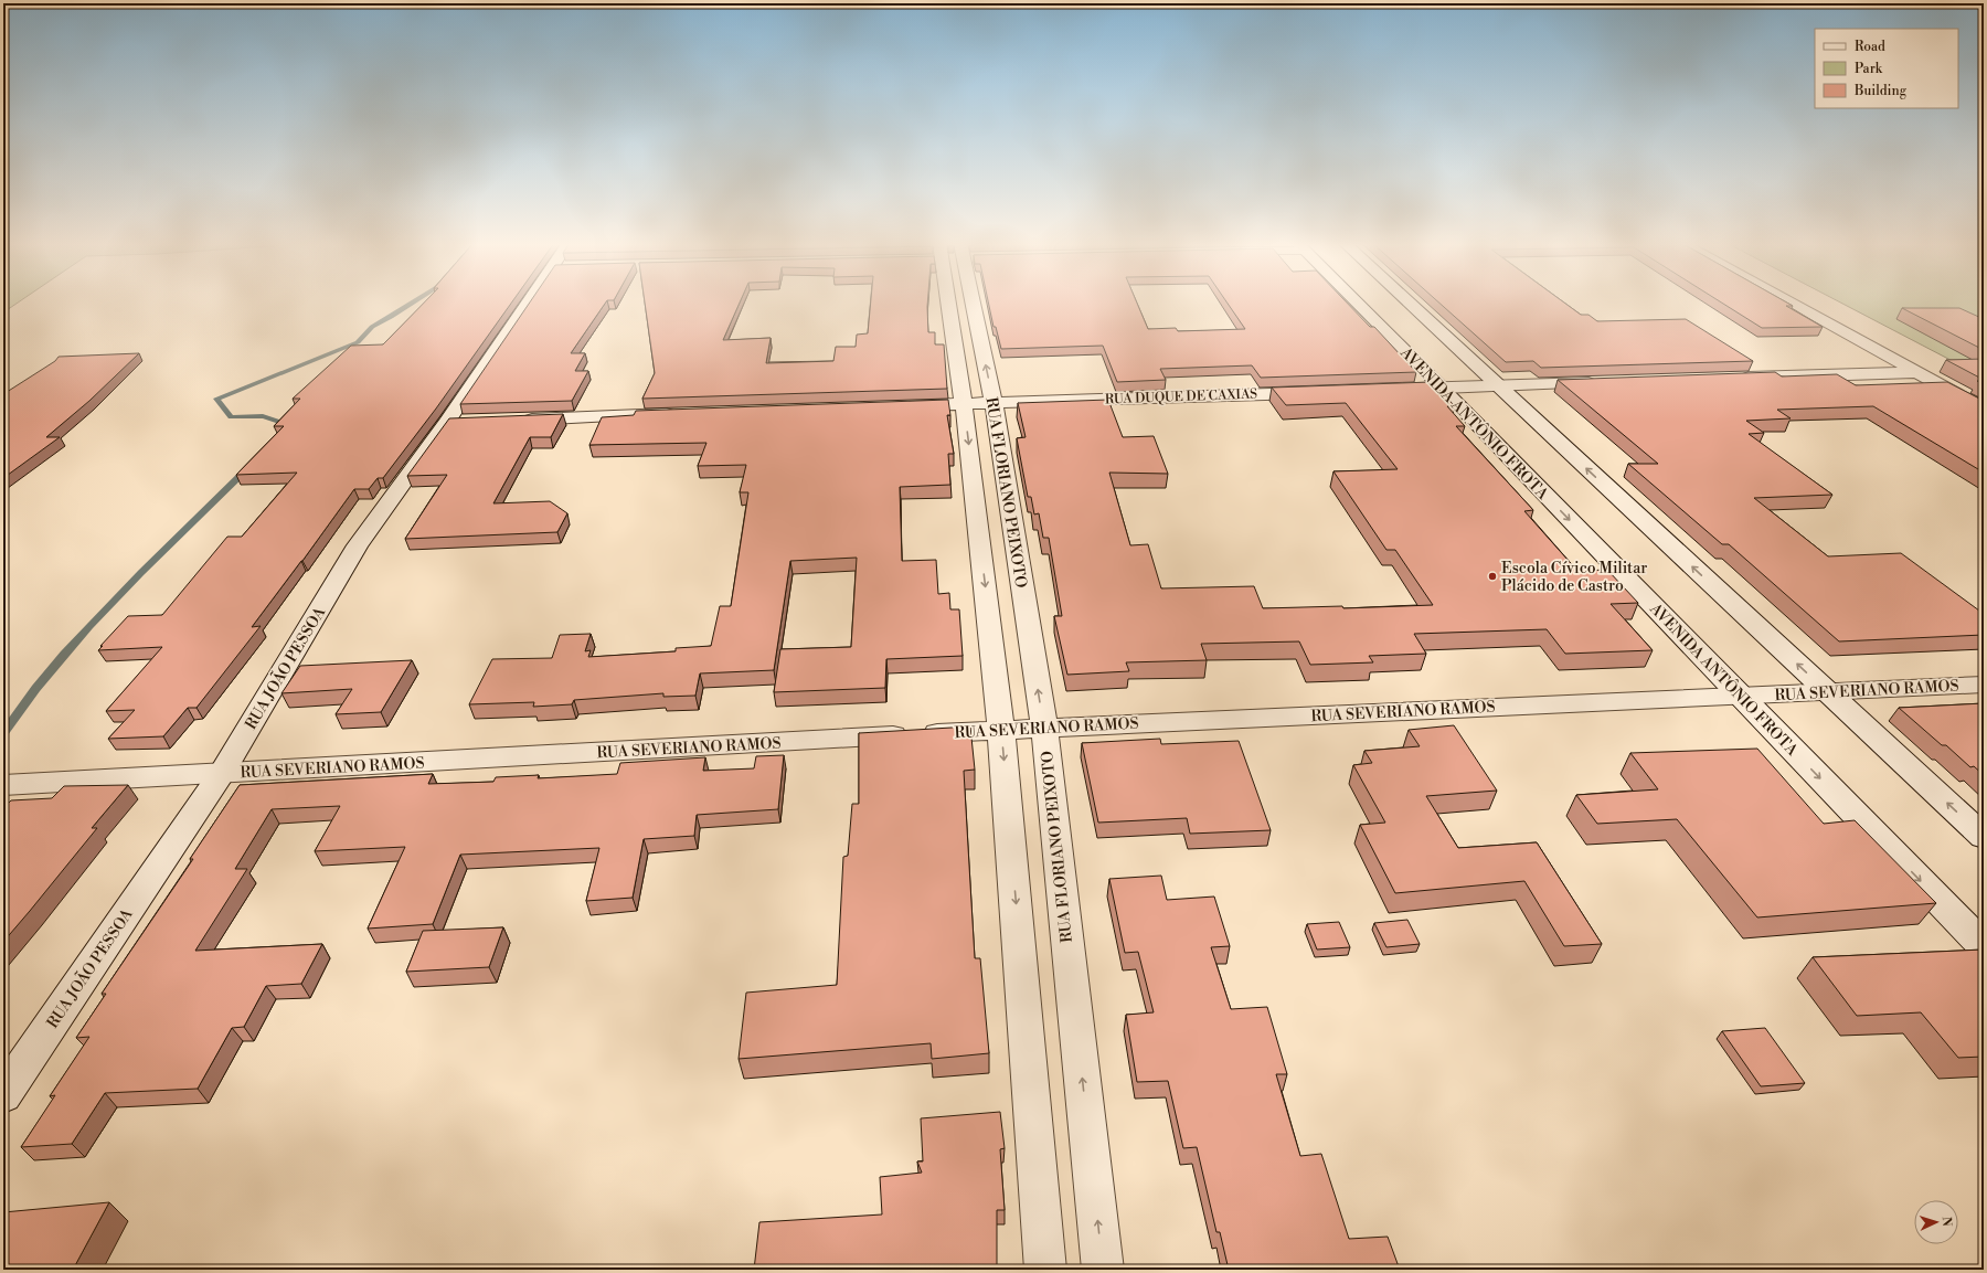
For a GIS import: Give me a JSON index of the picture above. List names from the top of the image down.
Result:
{
  "streets": {
    "street": [
      "RUA DUQUE DE CAXIAS",
      "AVENIDA ANTÔNIO FROTA",
      "RUA FLORIANO PEIXOTO",
      "RUA JOÃO PESSOA",
      "RUA SEVERIANO RAMOS"
    ]
  },
  "crossings": [
    ["RUA DUQUE DE CAXIAS", "RUA FLORIANO PEIXOTO"],
    ["AVENIDA ANTÔNIO FROTA", "RUA SEVERIANO RAMOS"],
    ["RUA FLORIANO PEIXOTO", "RUA SEVERIANO RAMOS"],
    ["RUA JOÃO PESSOA", "RUA SEVERIANO RAMOS"]
  ],
  "places": ["Escola Cívico Militar Plácido de Castro"],
  "legend": ["Road", "Park", "Building"],
  "north": "right"
}
